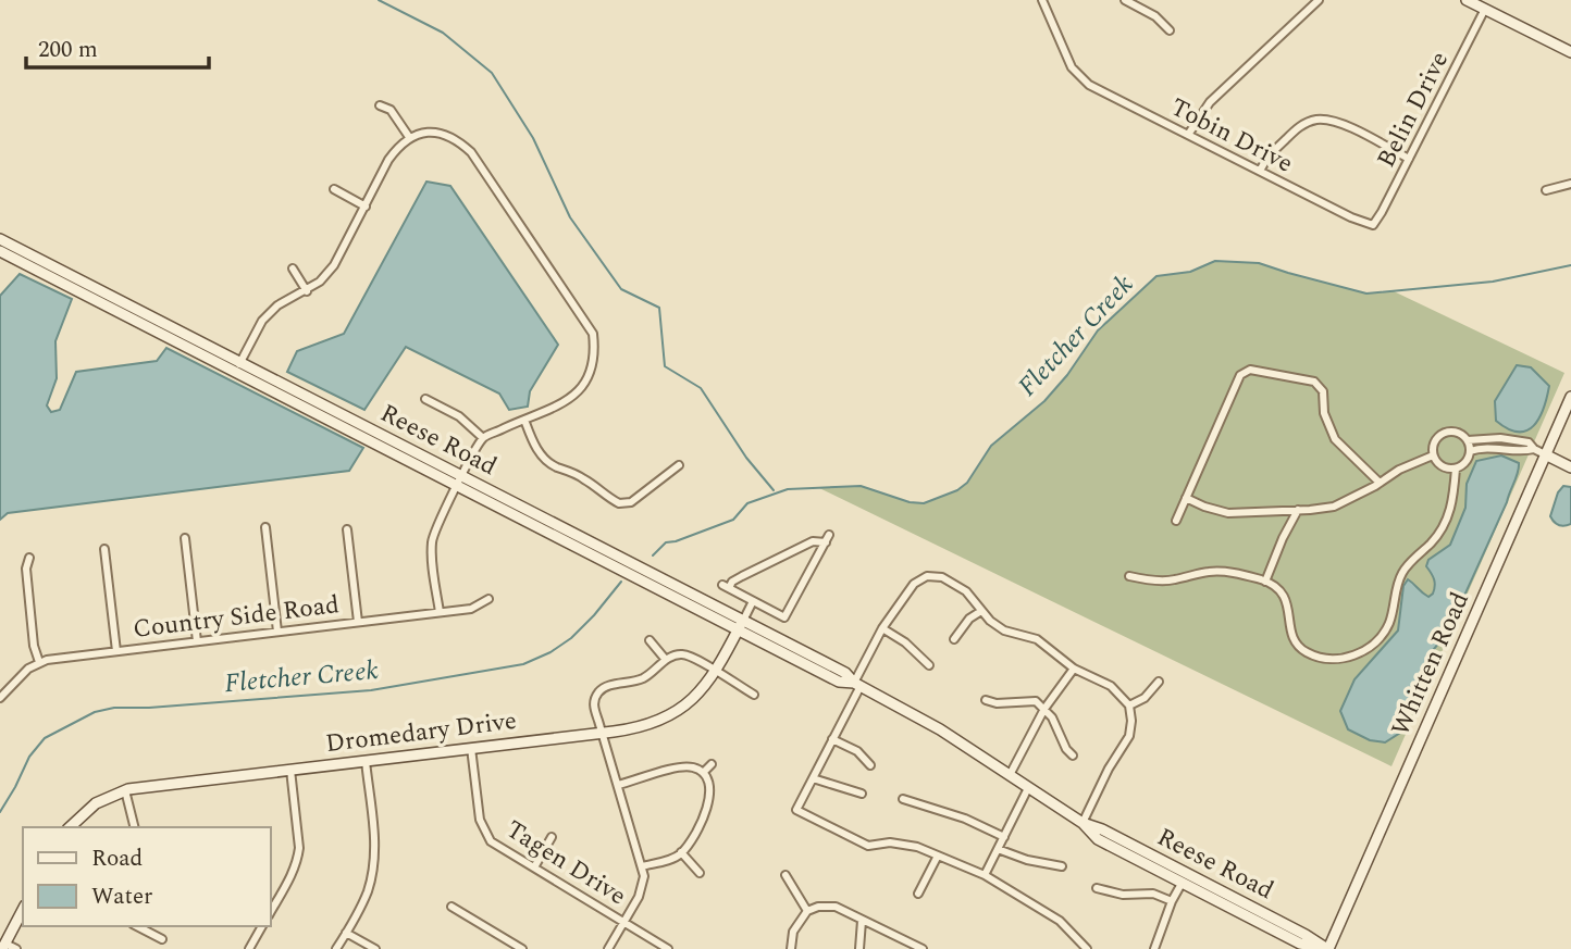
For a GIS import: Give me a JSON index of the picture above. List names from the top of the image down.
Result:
{
  "streets": {
    "main road": ["Reese Road", "Whitten Road", "Dromedary Drive"],
    "street": [
      "Belin Drive",
      "Tobin Drive",
      "Country Side Road",
      "Tagen Drive"
    ]
  },
  "crossings": [
    ["Belin Drive", "Tobin Drive"],
    ["Reese Road", "Whitten Road"],
    ["Reese Road", "Dromedary Drive"],
    ["Dromedary Drive", "Tagen Drive"]
  ],
  "water": ["Fletcher Creek"],
  "legend": ["Road", "Water"],
  "scale_bar": "200 m"
}
